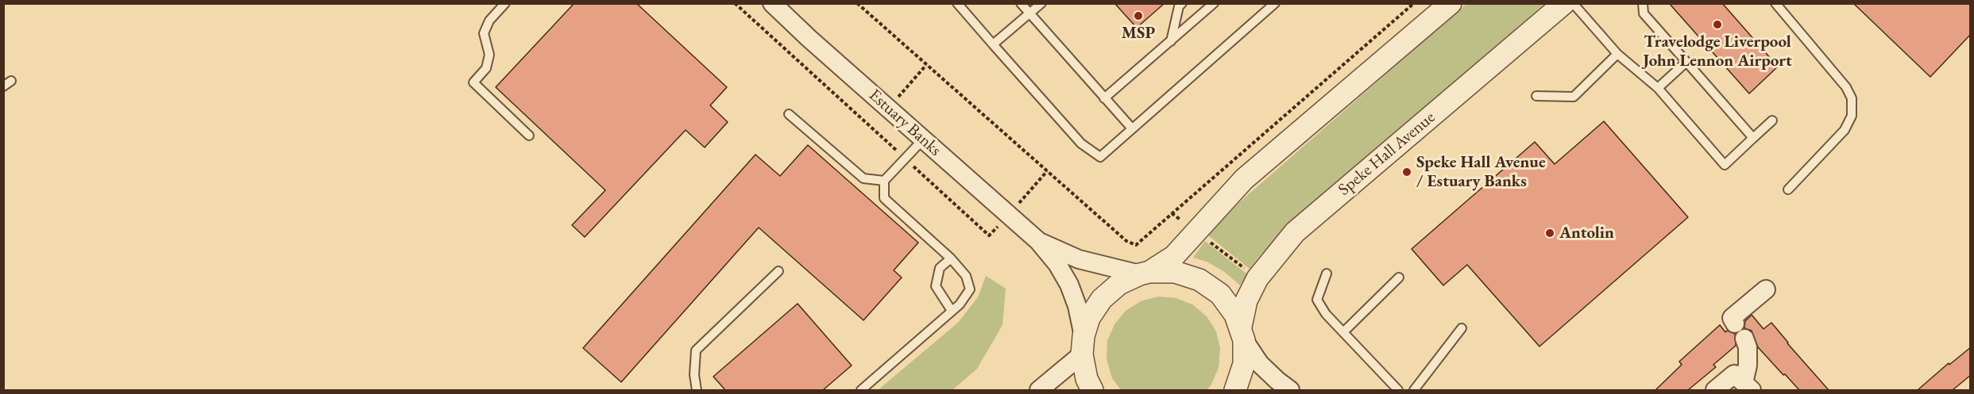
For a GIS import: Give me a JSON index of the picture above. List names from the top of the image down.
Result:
{
  "streets": {
    "street": ["Estuary Banks", "Speke Hall Avenue"]
  },
  "places": [
    "MSP",
    "Travelodge Liverpool John Lennon Airport",
    "Speke Hall Avenue / Estuary Banks",
    "Antolin"
  ]
}
